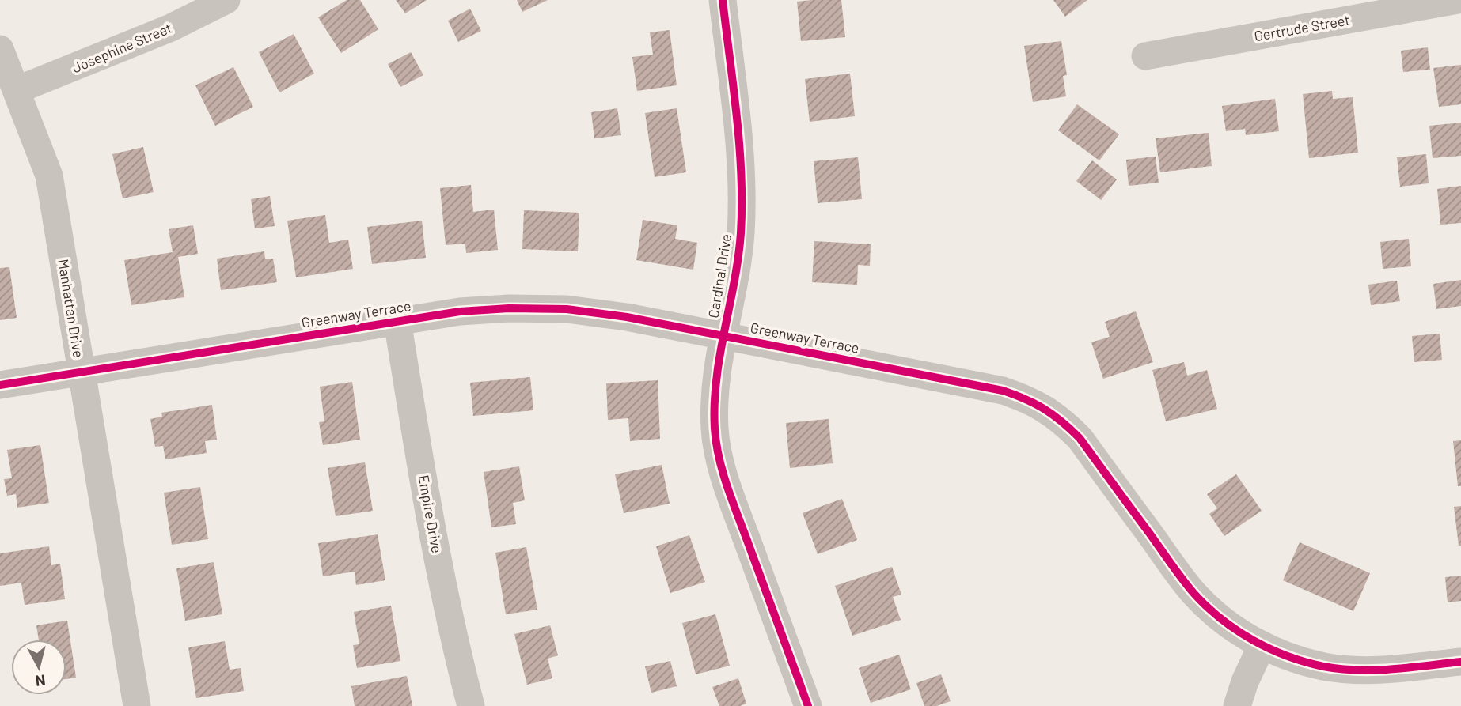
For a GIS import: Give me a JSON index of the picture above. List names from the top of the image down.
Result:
{
  "streets": {
    "street": [
      "Gertrude Street",
      "Josephine Street",
      "Cardinal Drive",
      "Manhattan Drive",
      "Greenway Terrace",
      "Empire Drive"
    ]
  },
  "crossings": [
    ["Josephine Street", "Manhattan Drive"],
    ["Cardinal Drive", "Greenway Terrace"],
    ["Manhattan Drive", "Greenway Terrace"],
    ["Greenway Terrace", "Empire Drive"]
  ],
  "north": "bottom"
}
